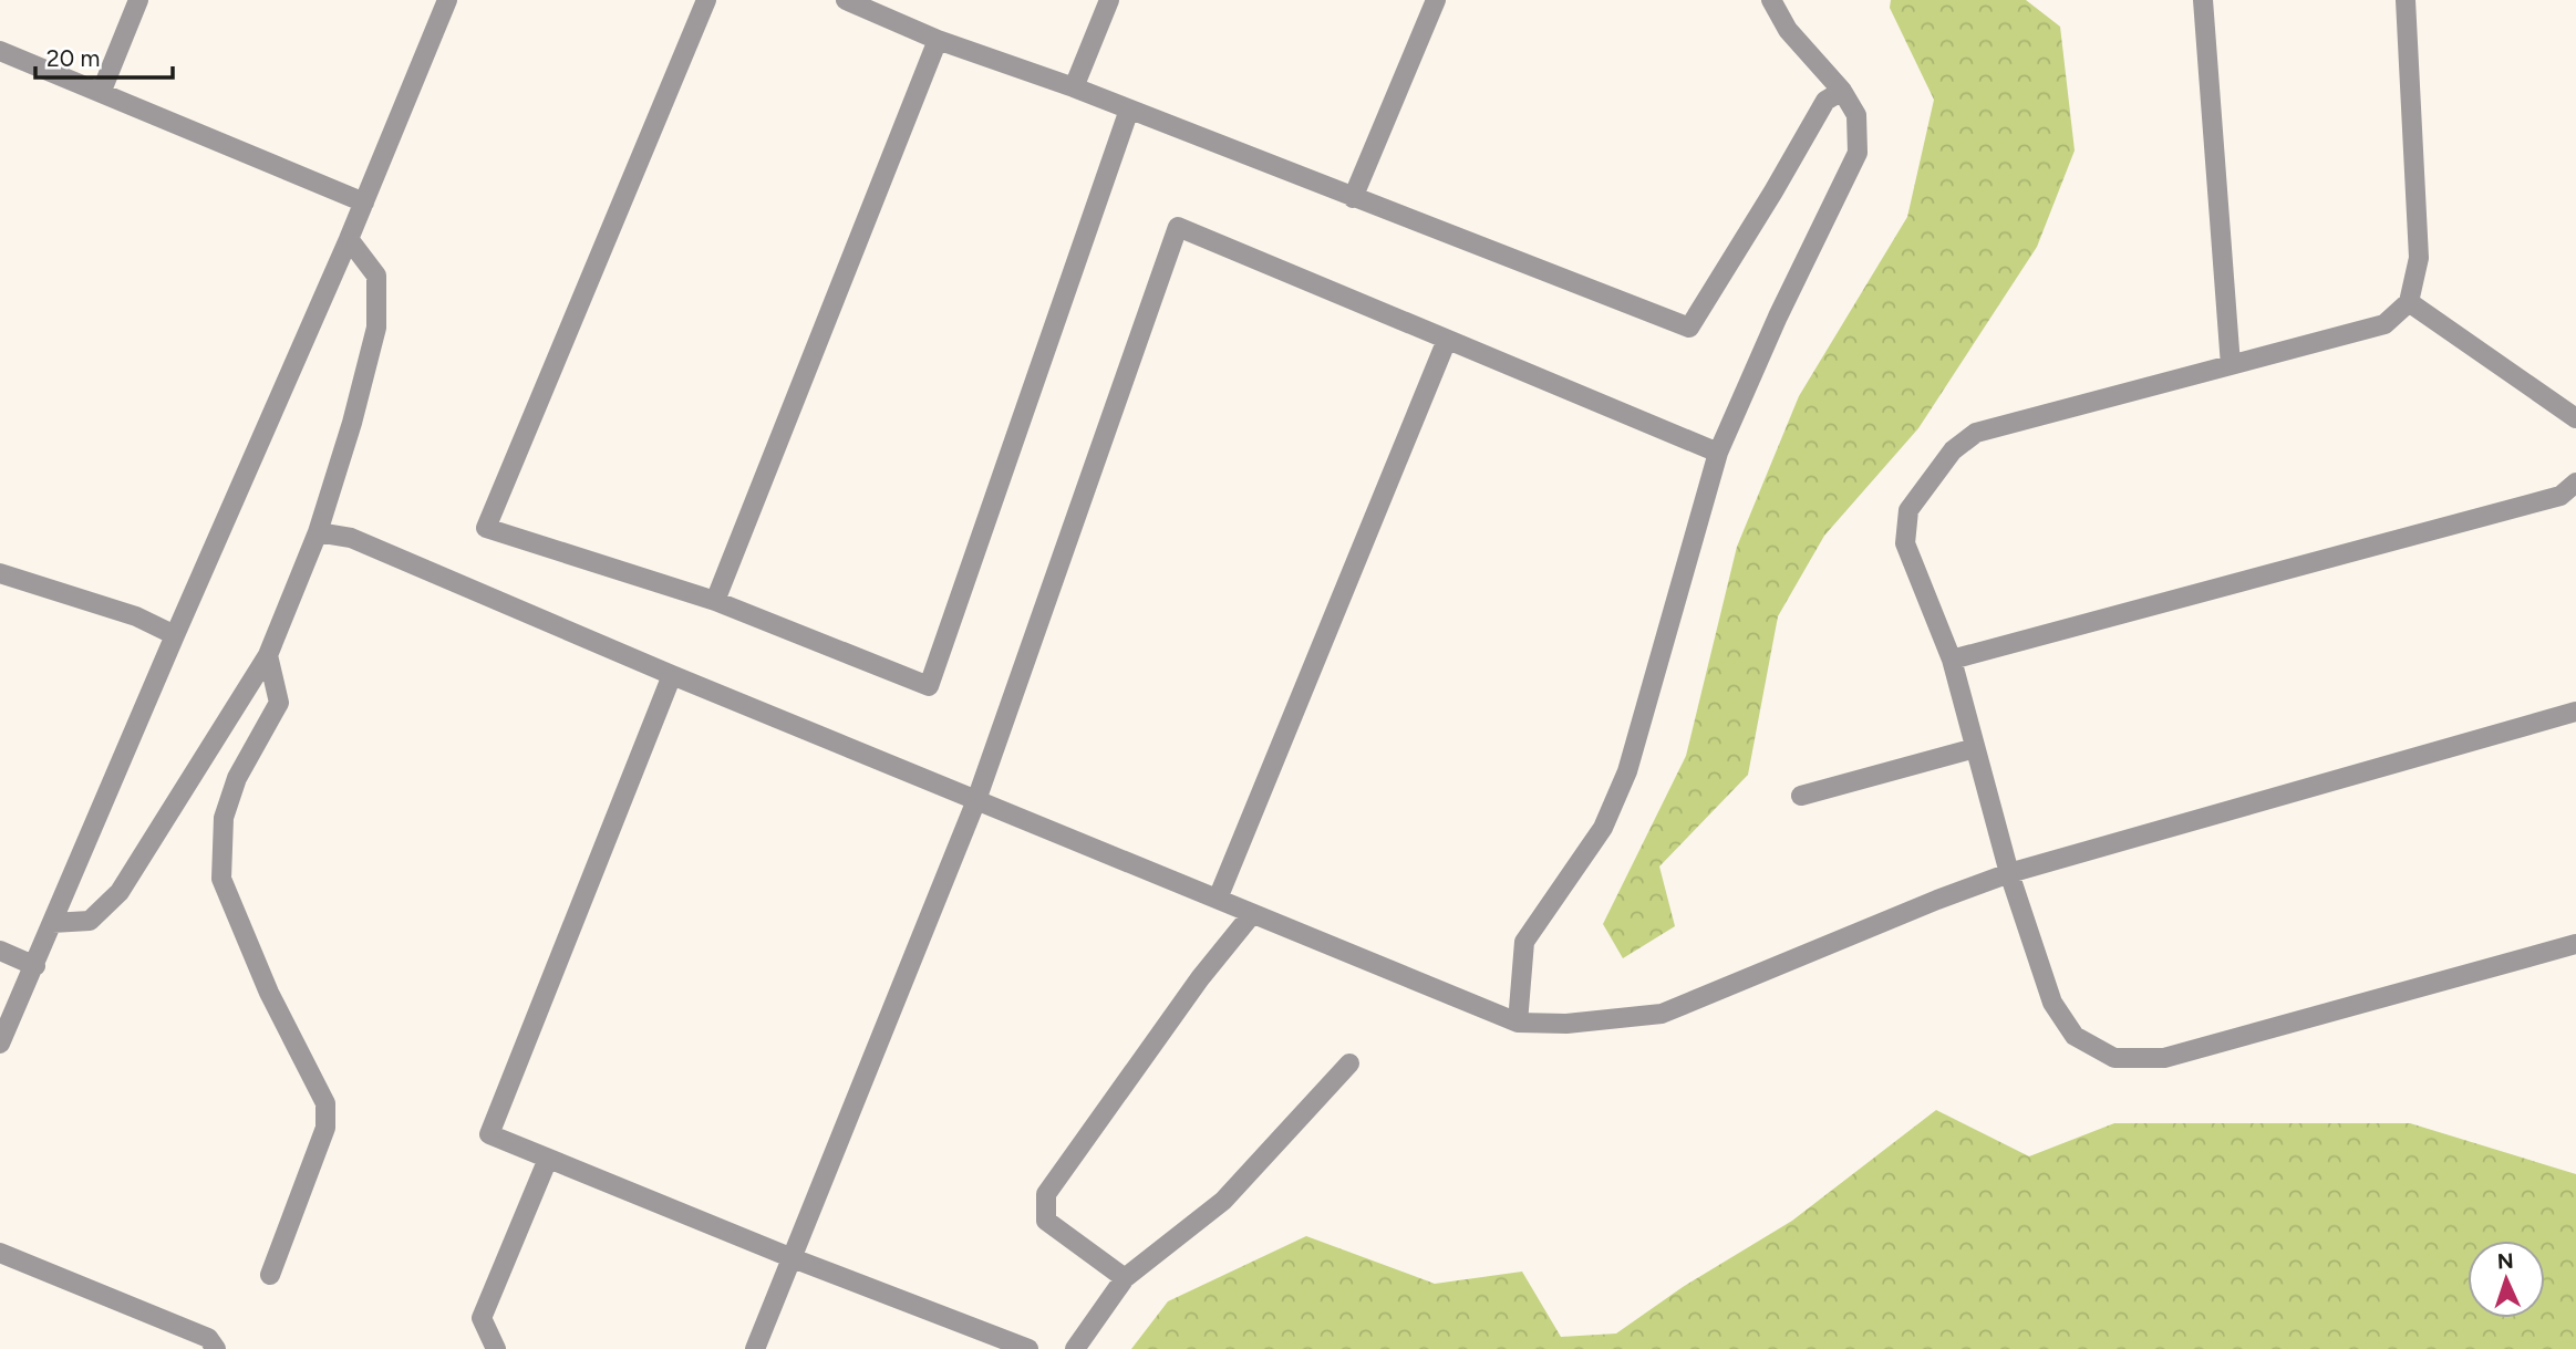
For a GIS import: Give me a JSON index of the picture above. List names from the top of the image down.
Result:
{
  "scale_bar": "20 m",
  "north": "top"
}
